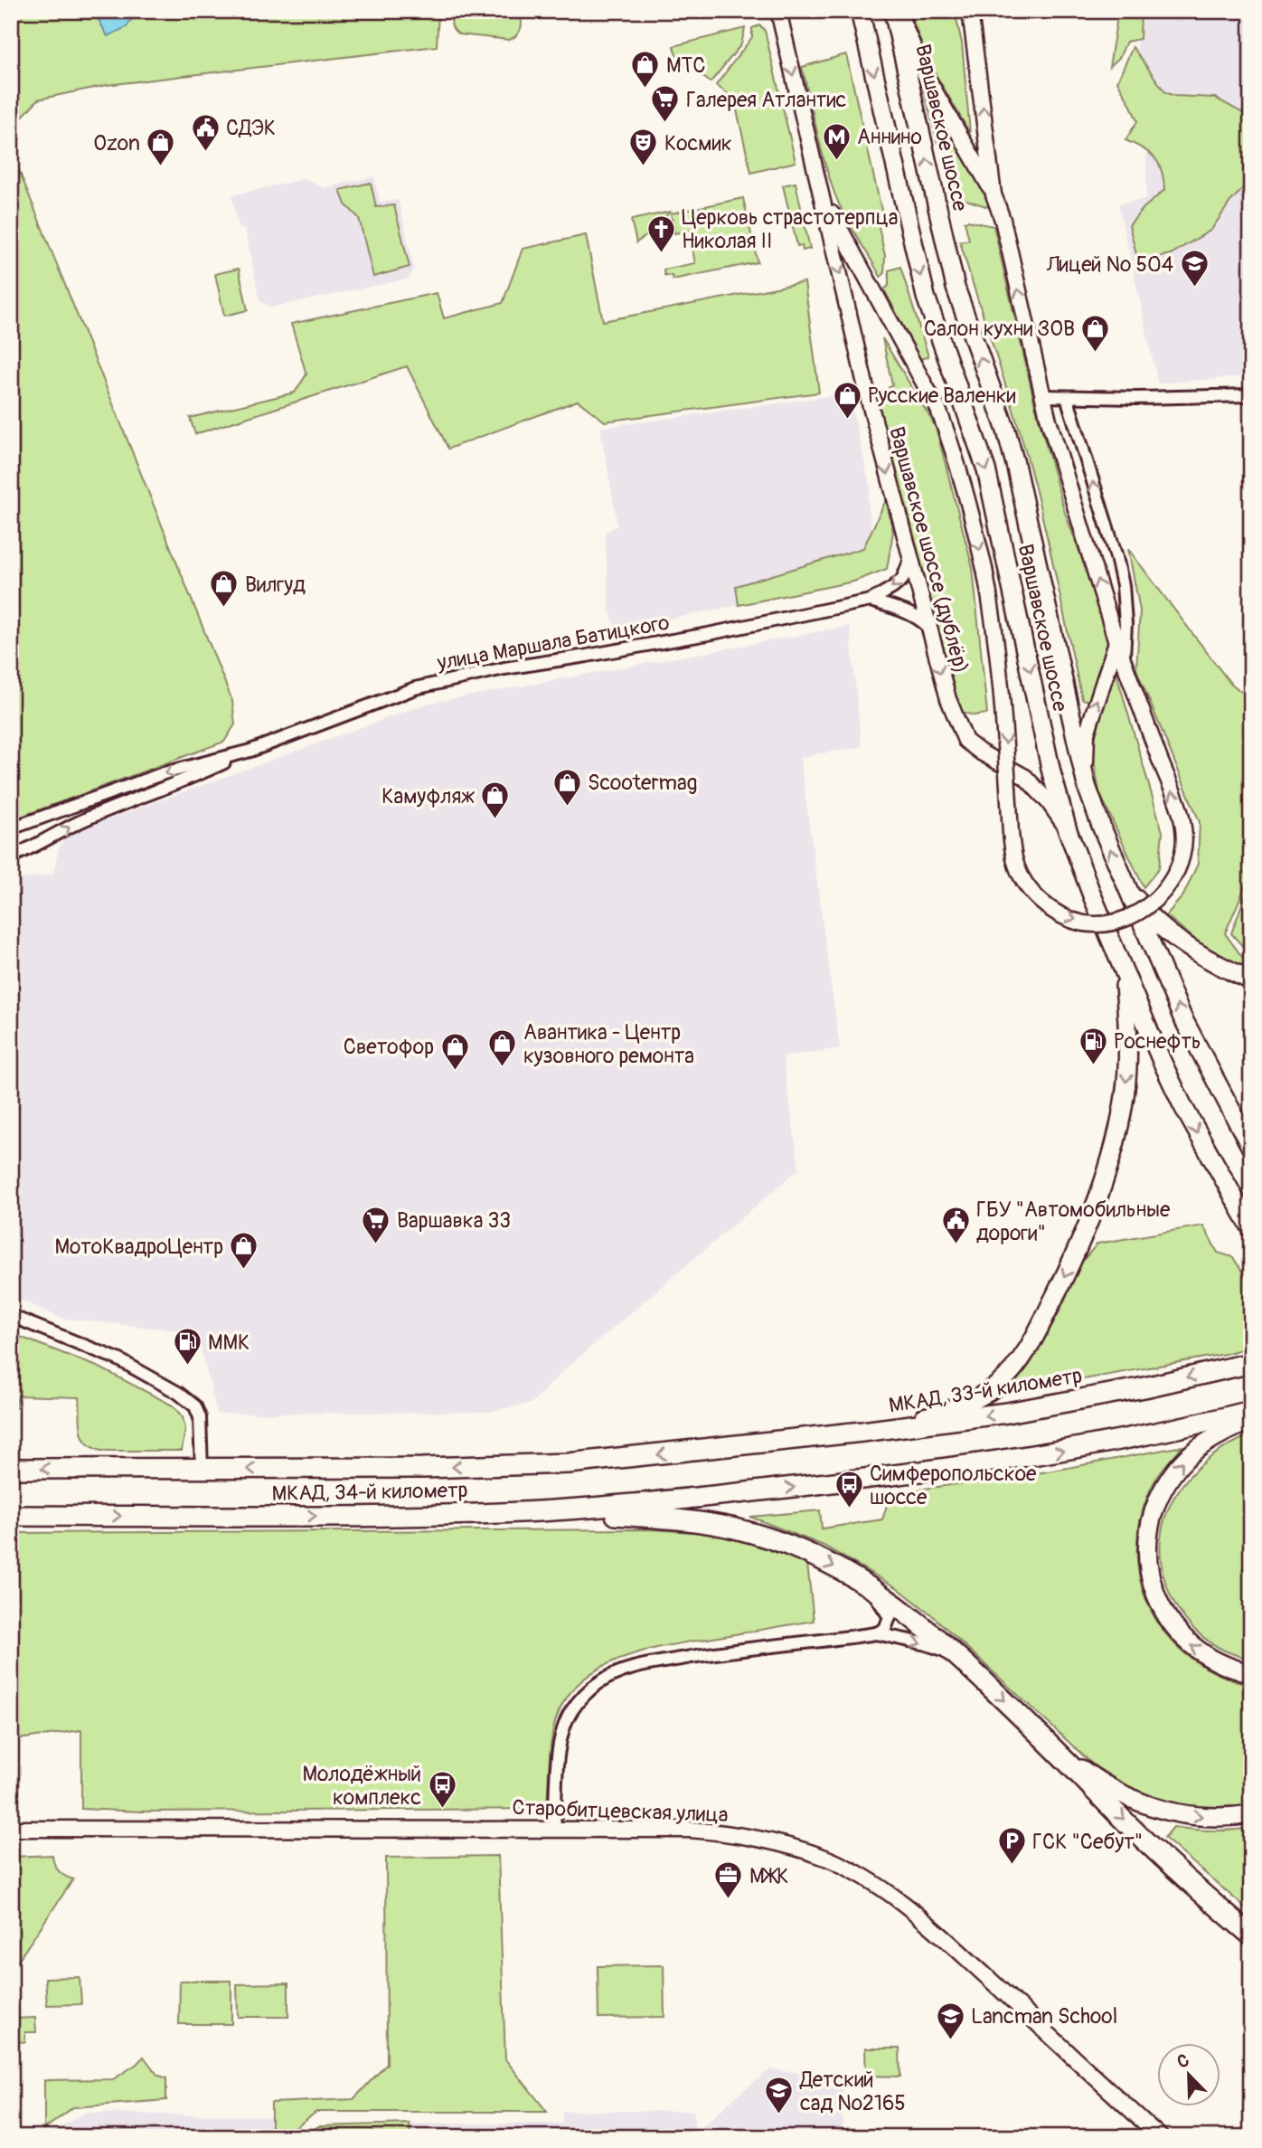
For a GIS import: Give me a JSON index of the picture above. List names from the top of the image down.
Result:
{
  "streets": {
    "highway": ["МКАД, 33-й километр", "МКАД, 34-й километр"],
    "main road": ["Варшавское шоссе", "Варшавское шоссе (дублёр)", "Старобитцевская улица"],
    "street": ["улица Маршала Батицкого"]
  },
  "crossings": [
    ["Варшавское шоссе", "Варшавское шоссе (дублёр)"],
    ["Варшавское шоссе (дублёр)", "улица Маршала Батицкого"],
    ["МКАД, 33-й километр", "МКАД, 34-й километр"]
  ],
  "one_way": ["Варшавское шоссе (дублёр)", "МКАД, 33-й километр"],
  "places": {
    "shop": [
      "МТС",
      "Ozon",
      "Салон кухни ЗОВ",
      "Русские Валенки",
      "Вилгуд",
      "Scootermag",
      "Камуфляж",
      "Авантика - Центр кузовного ремонта",
      "Светофор",
      "МотоКвадроЦентр"
    ],
    "supermarket": ["Галерея Атлантис", "Варшавка 33"],
    "public building": ["СДЭК", "ГБУ \"Автомобильные дороги\""],
    "metro station": ["Аннино"],
    "theatre": ["Космик"],
    "church": ["Церковь страстотерпца Николая II"],
    "school or university": ["Лицей № 504", "Lancman School", "Детский сад №2165"],
    "fuel station": ["Роснефть", "ММК"],
    "bus stop": ["Симферопольское шоссе", "Молодёжный комплекс"],
    "parking": ["ГСК \"Себут\""],
    "office": ["МЖК"]
  },
  "north": "top left"
}
